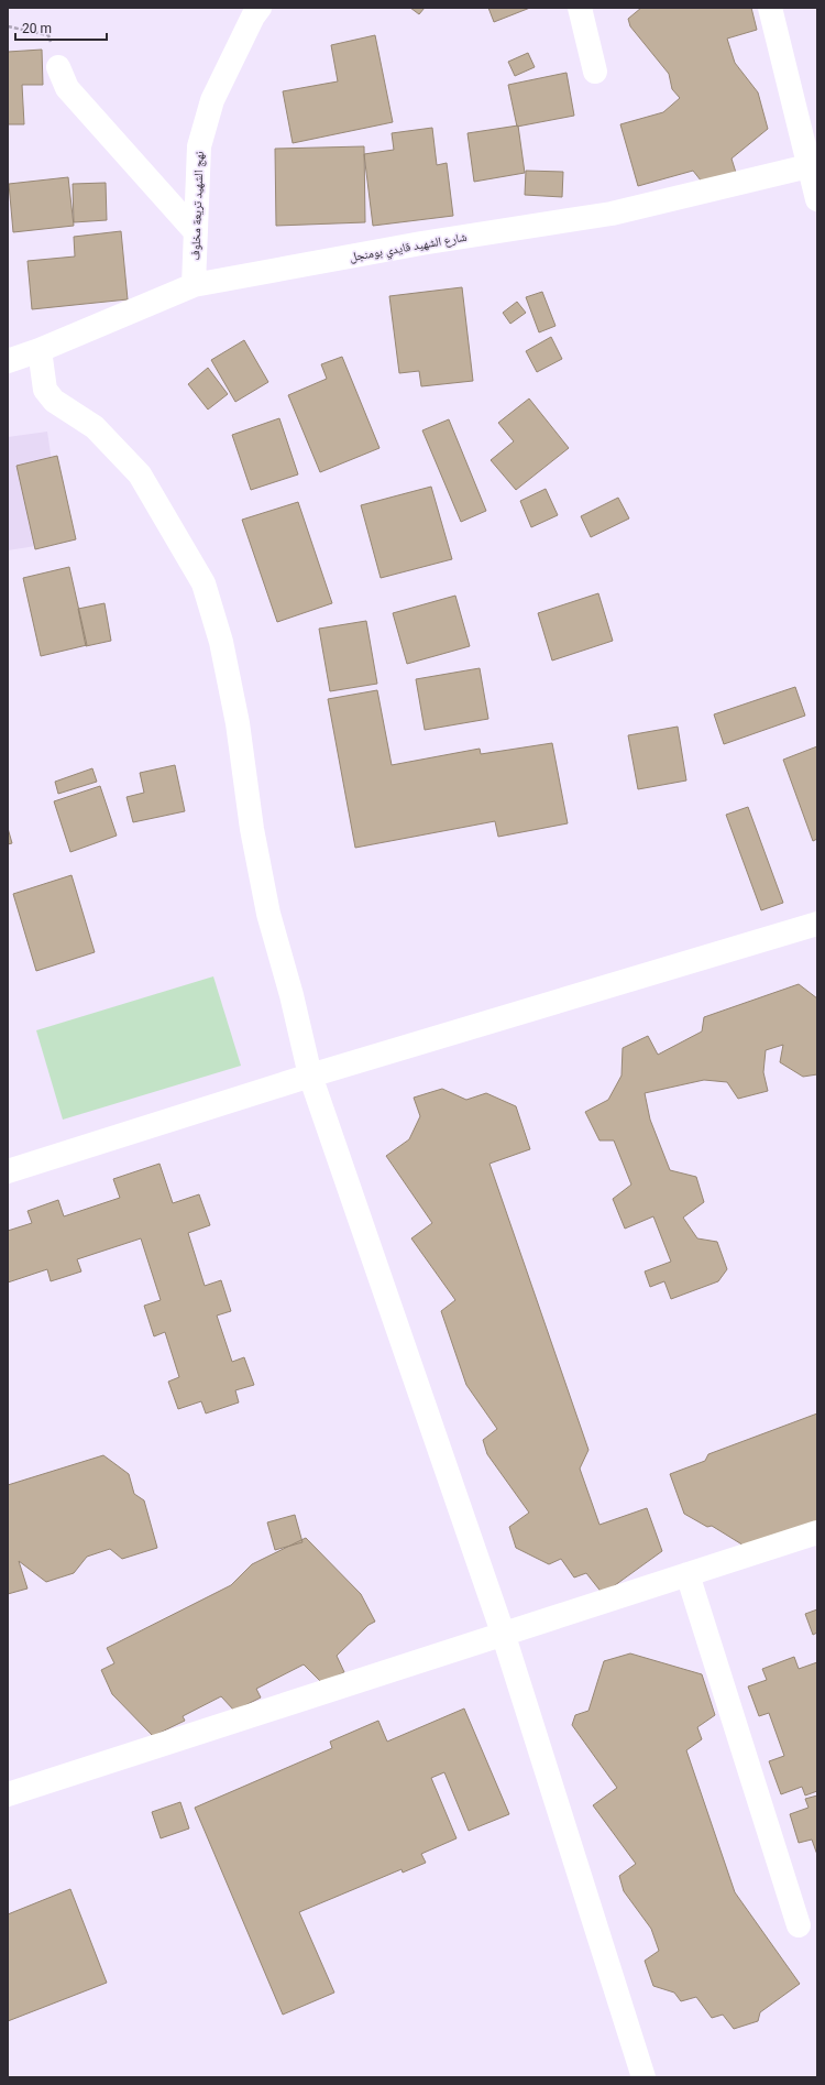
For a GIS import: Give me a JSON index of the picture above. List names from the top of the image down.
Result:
{
  "streets": {
    "street": ["نهج الشهيد تريعة مخلوف", "شارع الشهيد قايدي بومنجل"]
  },
  "crossings": [
    ["نهج الشهيد تريعة مخلوف", "شارع الشهيد قايدي بومنجل"]
  ],
  "scale_bar": "20 m"
}
